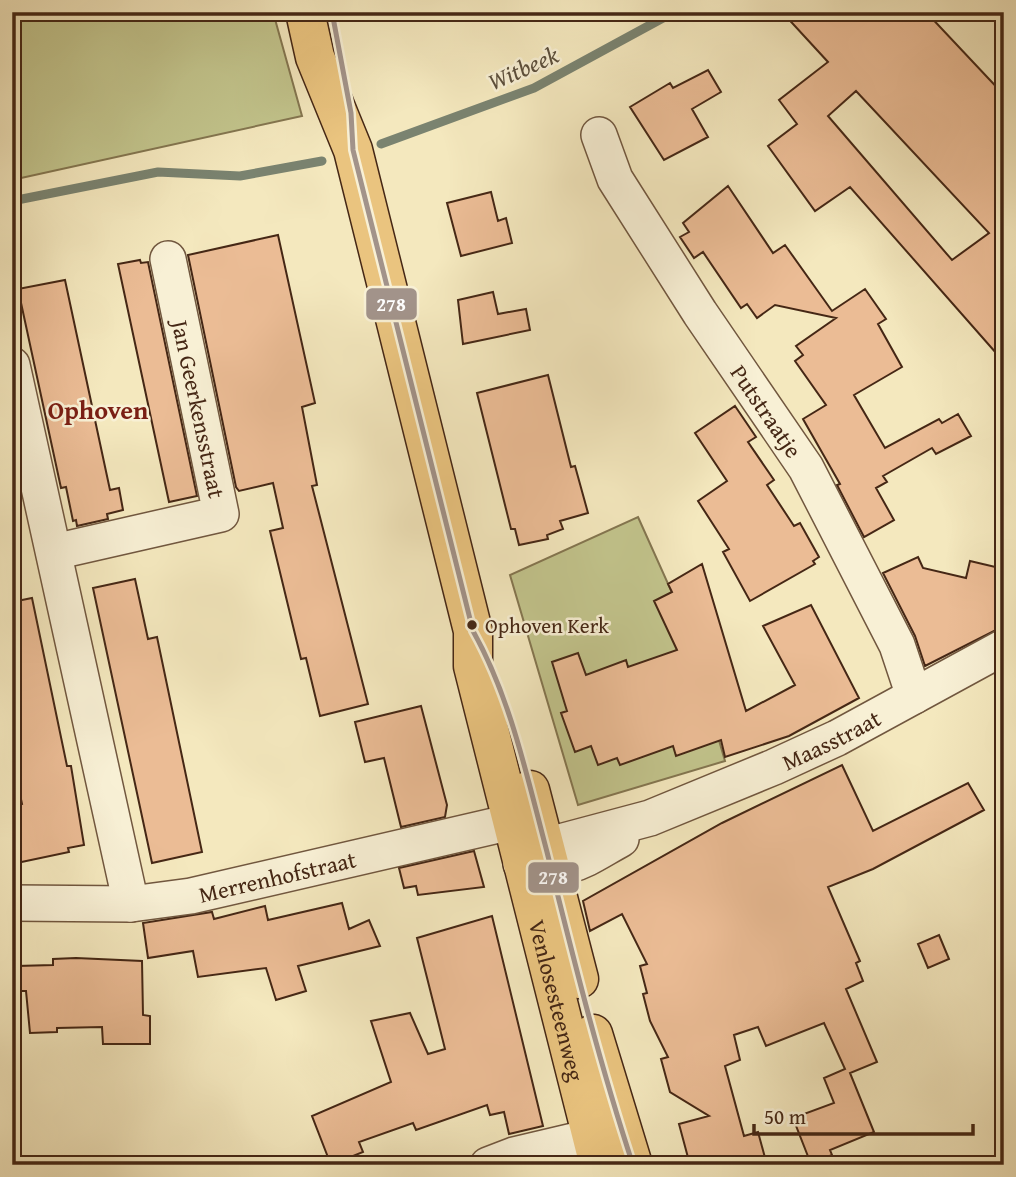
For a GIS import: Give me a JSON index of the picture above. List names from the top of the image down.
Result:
{
  "streets": {
    "main road": ["Venlosesteenweg"],
    "street": [
      "Jan Geerkensstraat",
      "Putstraatje",
      "Maasstraat",
      "Merrenhofstraat"
    ]
  },
  "crossings": [
    ["Putstraatje", "Maasstraat"],
    ["Maasstraat", "Merrenhofstraat"],
    ["Maasstraat", "Venlosesteenweg"],
    ["Merrenhofstraat", "Venlosesteenweg"]
  ],
  "districts": ["Ophoven"],
  "water": ["Witbeek"],
  "places": ["Ophoven Kerk"],
  "lines": ["transit line 278"],
  "scale_bar": "50 m"
}
